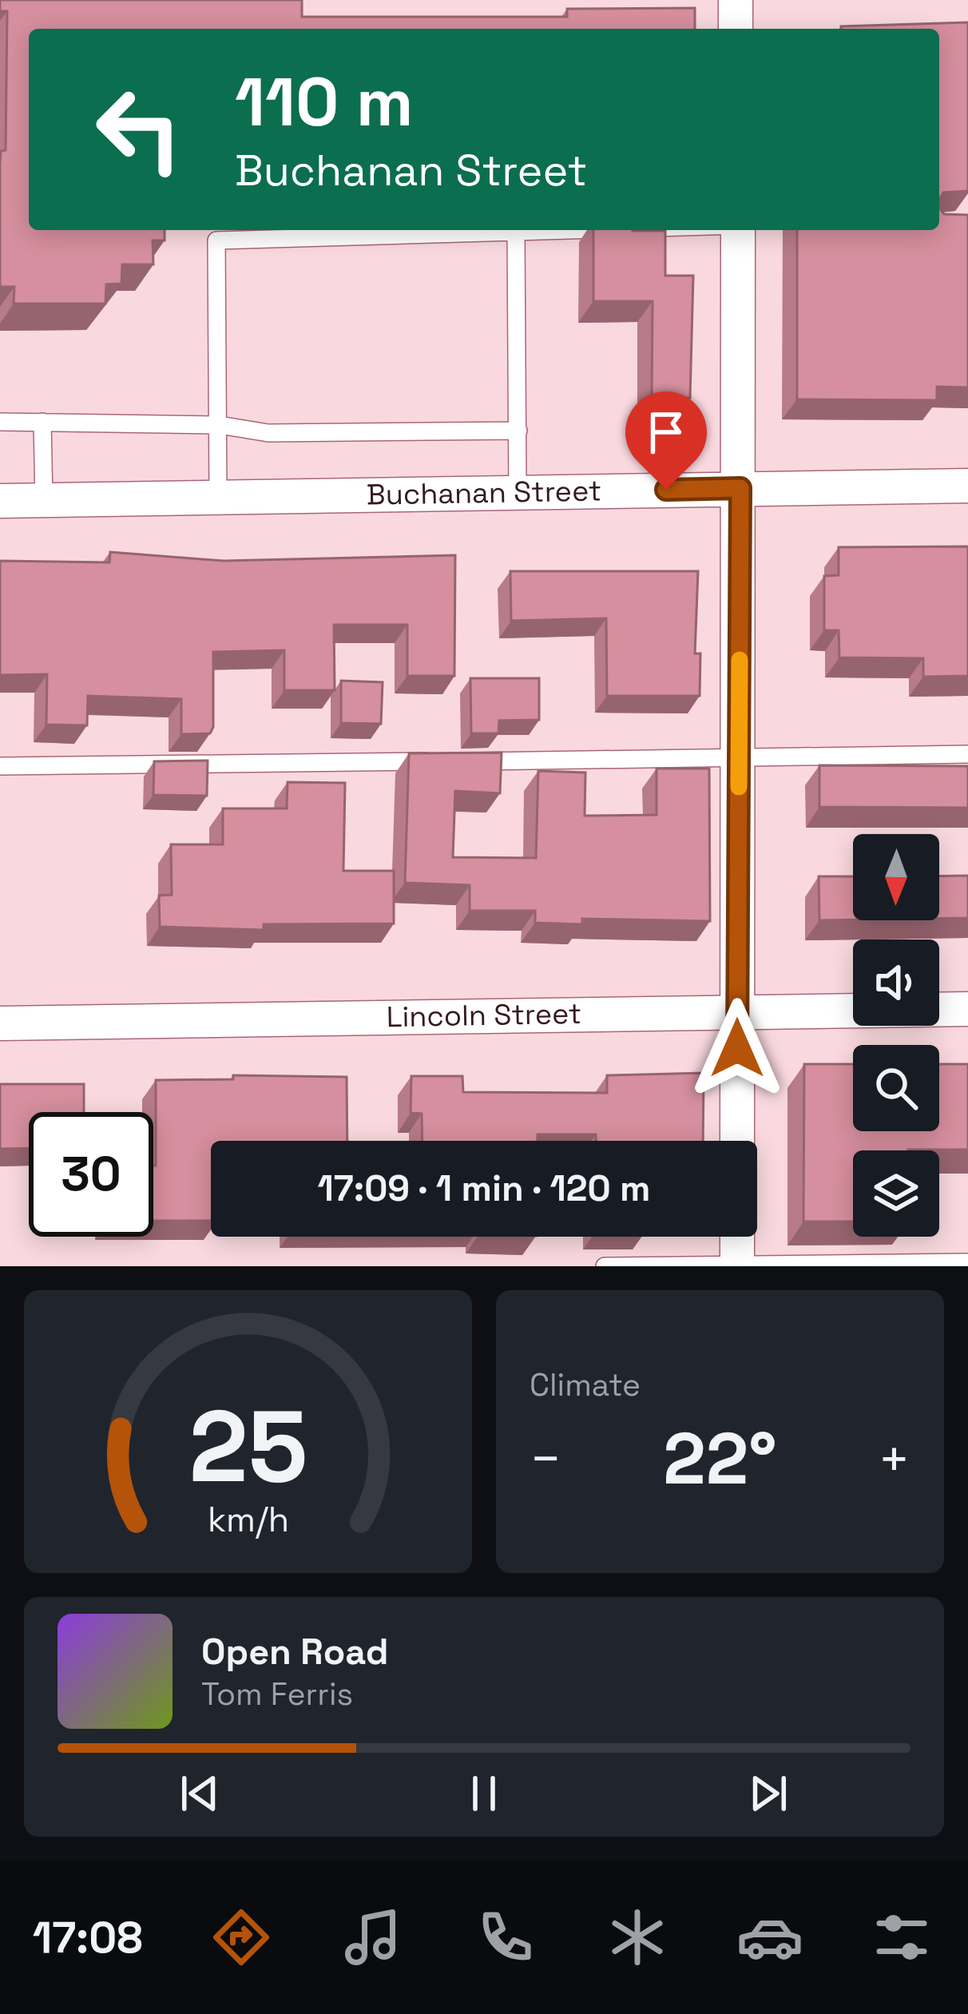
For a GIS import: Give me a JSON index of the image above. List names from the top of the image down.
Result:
{
  "streets": {
    "street": ["Buchanan Street", "Lincoln Street"]
  },
  "north": "bottom",
  "page": {
    "turn": ["110 m", "Buchanan Street"],
    "limit": "30",
    "trip": "17:09 · 1 min · 120 m",
    "tile": "Climate",
    "heat": ["−", "22°", "+"],
    "song": ["Open Road", "Tom Ferris"],
    "tabs": "17:08",
    "gauge": ["25", "km/h"]
  }
}
